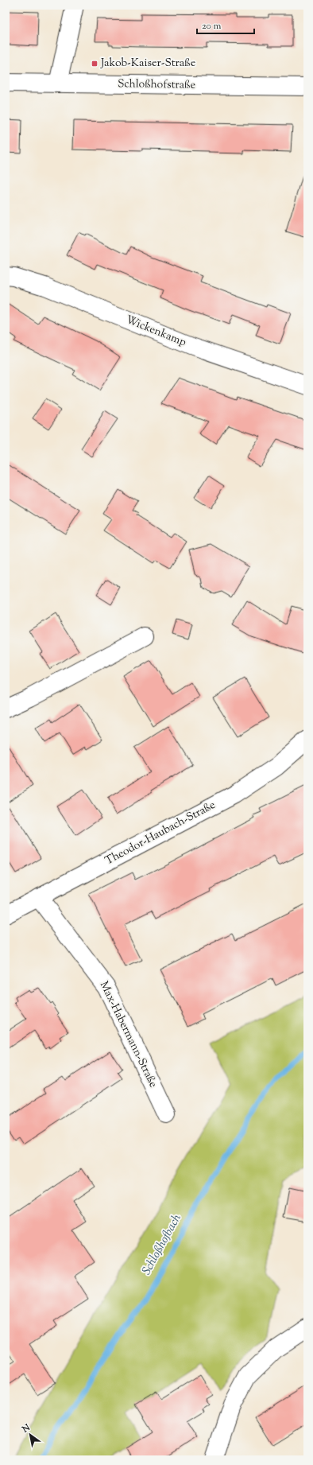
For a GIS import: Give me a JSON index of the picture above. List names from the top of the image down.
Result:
{
  "streets": {
    "street": [
      "Schloßhofstraße",
      "Wickenkamp",
      "Theodor-Haubach-Straße",
      "Max-Habermann-Straße"
    ]
  },
  "crossings": [
    ["Theodor-Haubach-Straße", "Max-Habermann-Straße"]
  ],
  "water": ["Schloßhofbach"],
  "places": {
    "transit": ["Jakob-Kaiser-Straße"]
  },
  "scale_bar": "20 m",
  "north": "top left"
}
